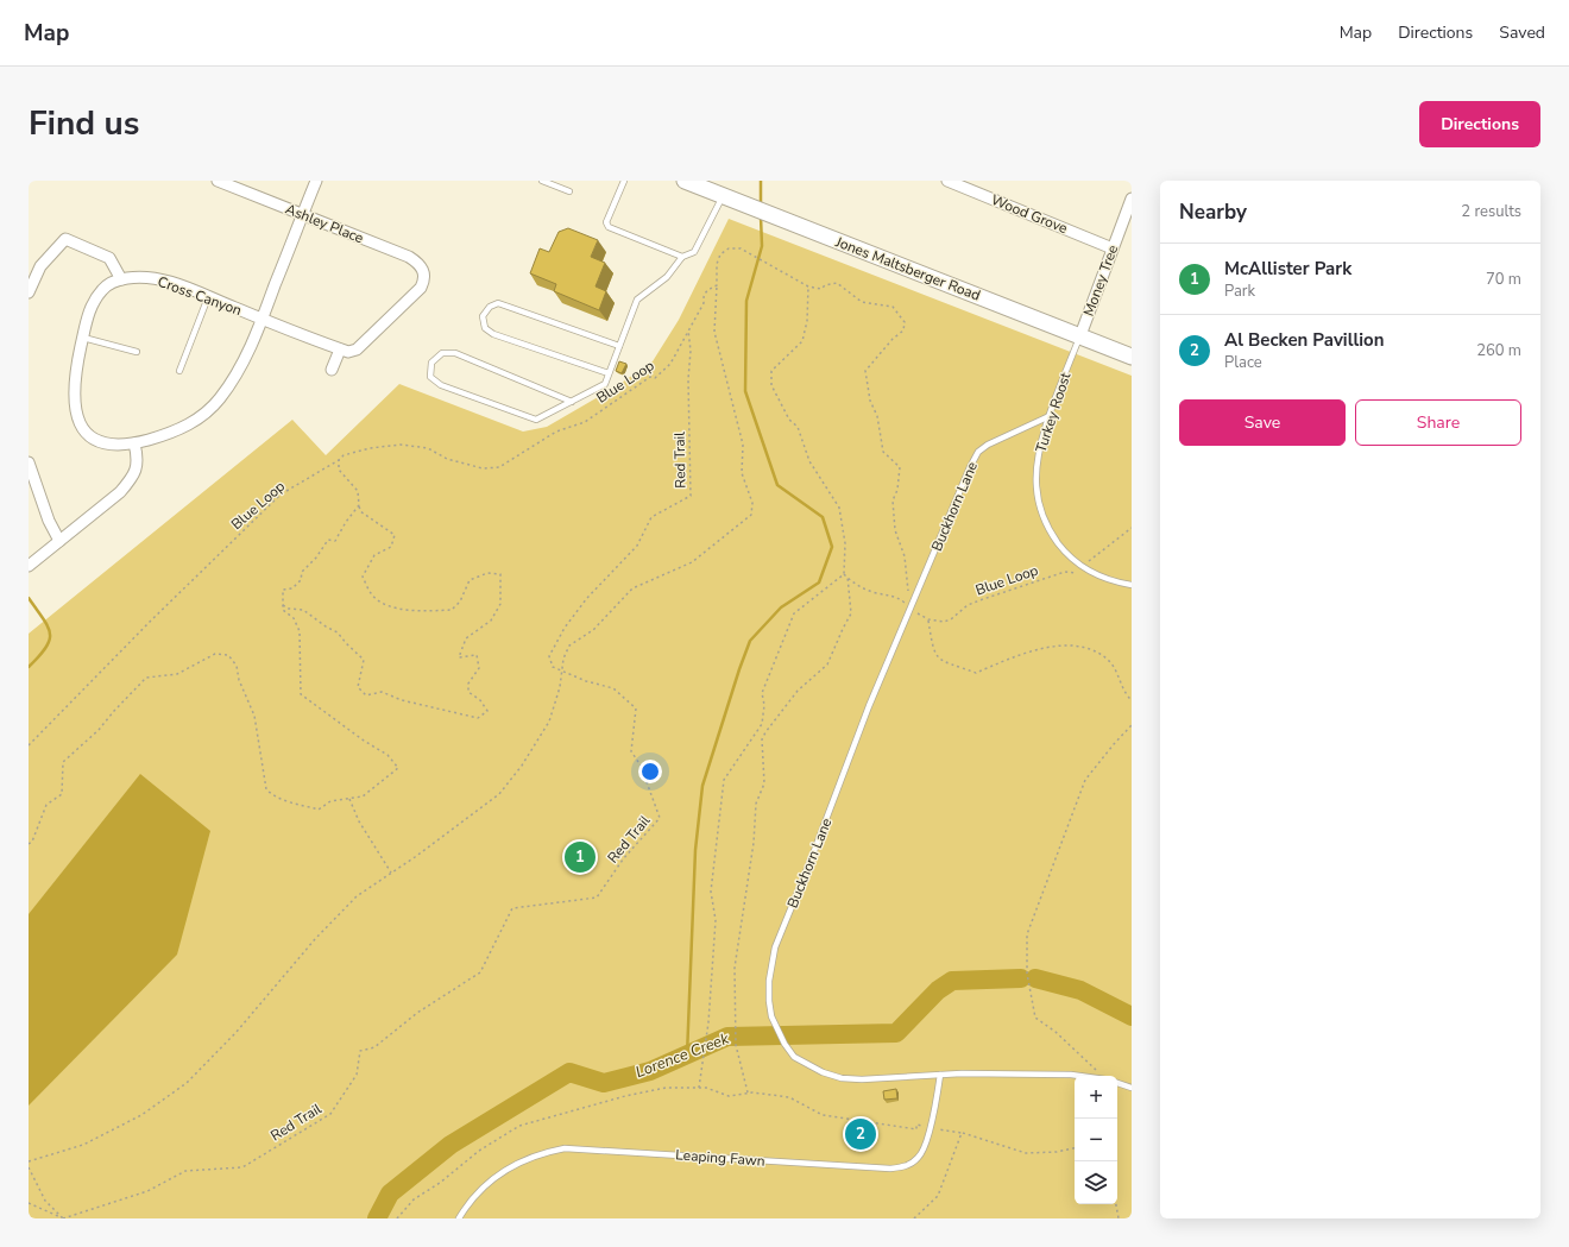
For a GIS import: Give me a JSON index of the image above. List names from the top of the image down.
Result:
{
  "streets": {
    "main road": ["Jones Maltsberger Road"],
    "street": [
      "Wood Grove",
      "Ashley Place",
      "Money Tree",
      "Cross Canyon"
    ],
    "lane": ["Turkey Roost", "Buckhorn Lane", "Leaping Fawn"],
    "path": ["Blue Loop", "Red Trail"]
  },
  "crossings": [
    ["Wood Grove", "Money Tree"],
    ["Ashley Place", "Cross Canyon"],
    ["Jones Maltsberger Road", "Money Tree"],
    ["Jones Maltsberger Road", "Turkey Roost"],
    ["Money Tree", "Turkey Roost"],
    ["Blue Loop", "Red Trail"],
    ["Turkey Roost", "Buckhorn Lane"],
    ["Buckhorn Lane", "Leaping Fawn"]
  ],
  "water": ["Lorence Creek"],
  "page": {
    "header": "Map",
    "nav": ["Map", "Directions", "Saved"],
    "title": "Find us",
    "buttons": [
      "Directions",
      ["Save", "Share"]
    ],
    "heading": ["Nearby", "2 results"],
    "list": [
      {
        "mark": "1",
        "name": "McAllister Park",
        "note": "Park",
        "value": "70 m"
      },
      {
        "mark": "2",
        "name": "Al Becken Pavillion",
        "note": "Place",
        "value": "260 m"
      }
    ],
    "pins": ["1", "2"],
    "map_buttons": ["+", "−"]
  }
}
